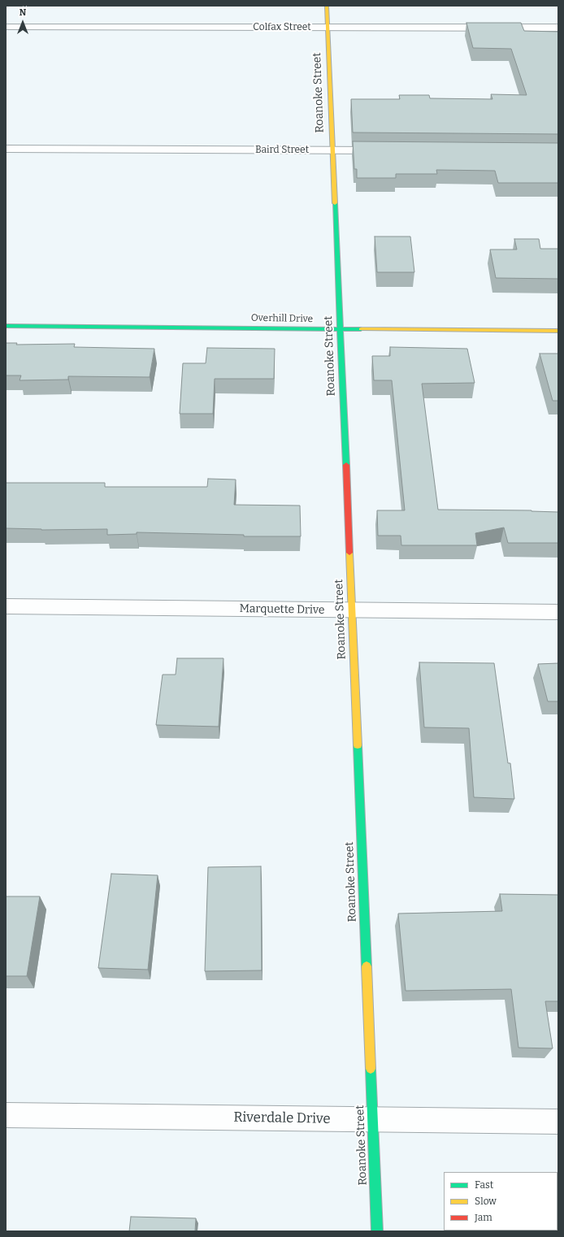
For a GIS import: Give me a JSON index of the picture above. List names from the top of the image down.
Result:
{
  "streets": {
    "street": [
      "Colfax Street",
      "Roanoke Street",
      "Baird Street",
      "Overhill Drive",
      "Marquette Drive",
      "Riverdale Drive"
    ]
  },
  "crossings": [
    ["Colfax Street", "Roanoke Street"],
    ["Roanoke Street", "Baird Street"],
    ["Roanoke Street", "Overhill Drive"],
    ["Roanoke Street", "Marquette Drive"],
    ["Roanoke Street", "Riverdale Drive"]
  ],
  "legend": ["Fast", "Slow", "Jam"],
  "north": "top"
}
